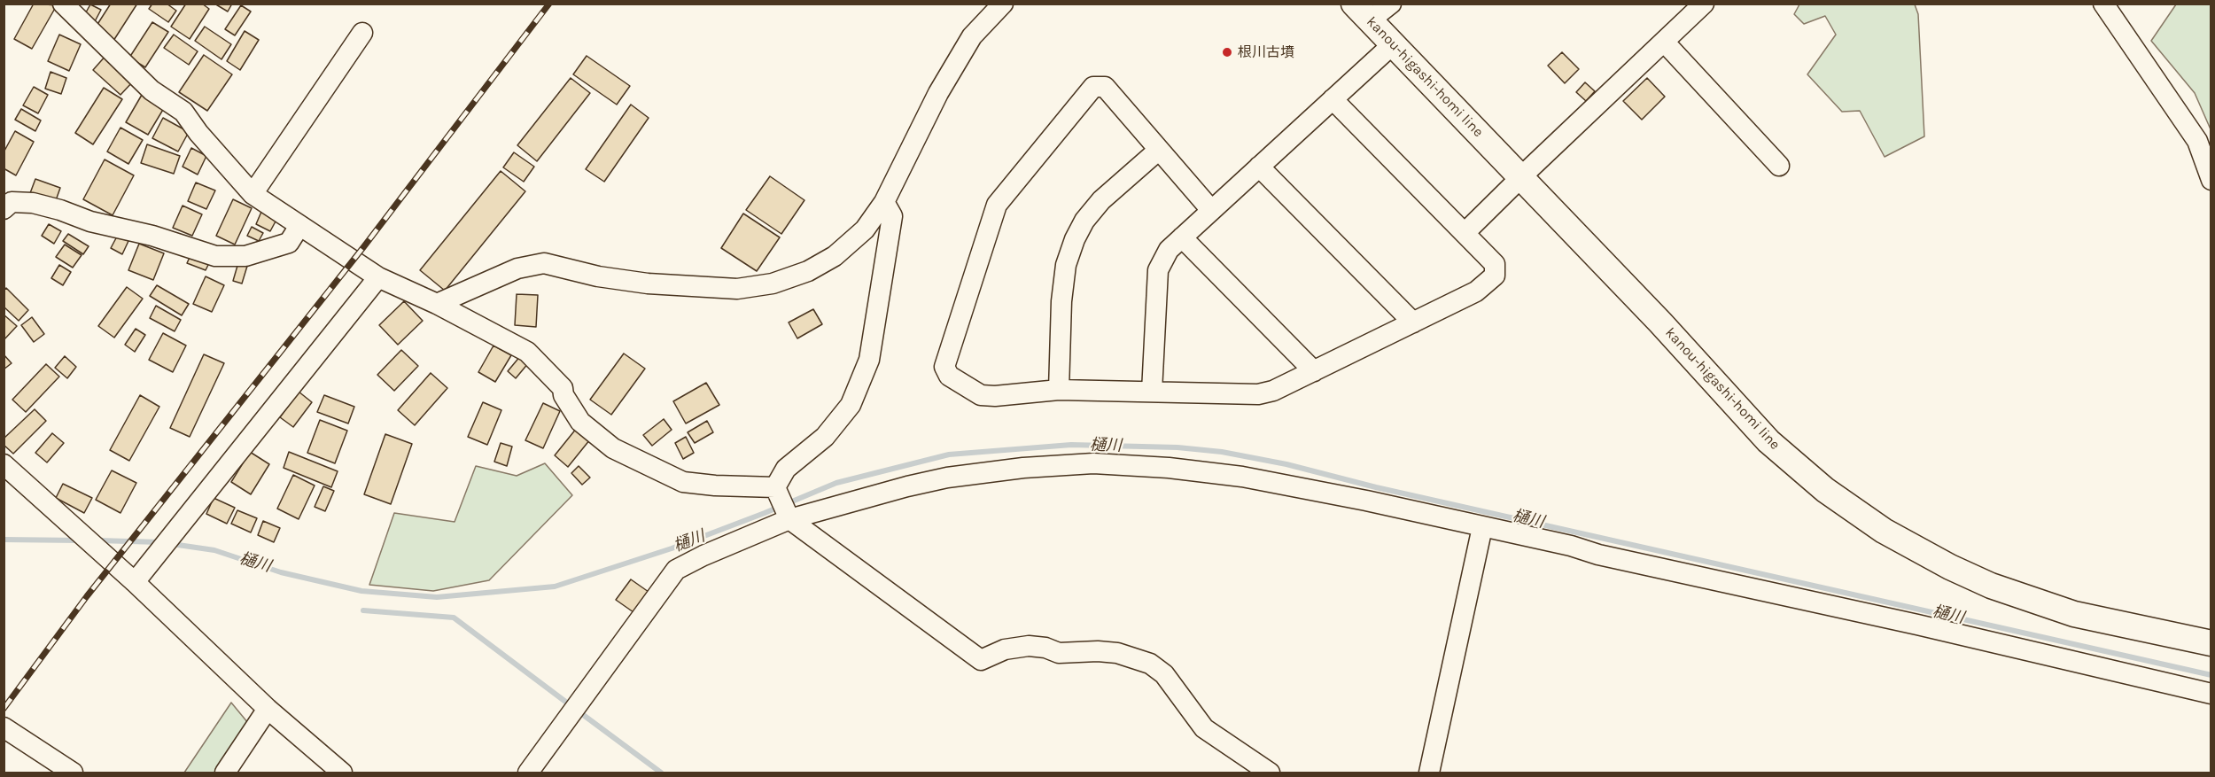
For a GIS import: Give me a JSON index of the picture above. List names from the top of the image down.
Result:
{
  "streets": {
    "main road": ["kanou-higashi-homi line"]
  },
  "water": ["樋川"],
  "places": ["根川古墳"]
}
